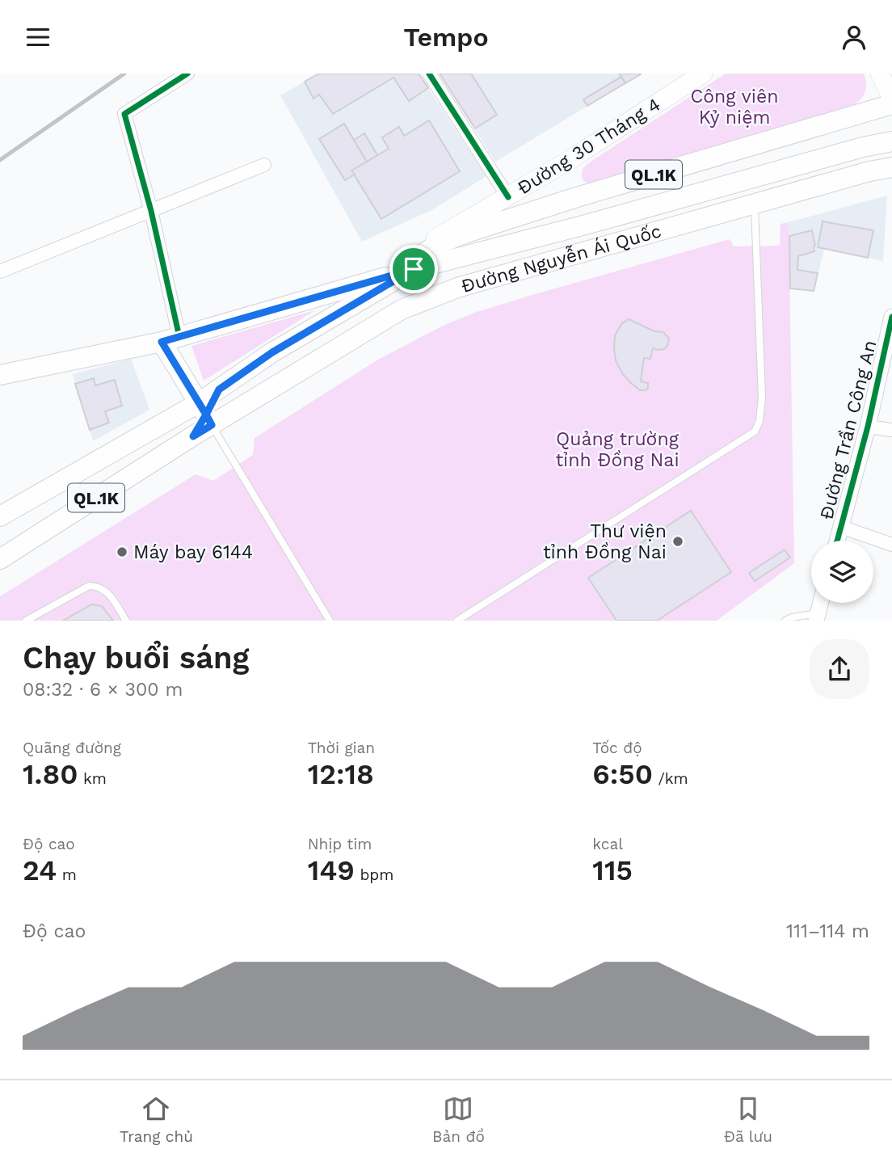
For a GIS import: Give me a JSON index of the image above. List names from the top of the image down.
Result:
{
  "streets": {
    "main road": ["Đường 30 Tháng 4", "QL.1K", "Đường Nguyễn Ái Quốc"],
    "street": ["Đường Trần Công An"]
  },
  "crossings": [
    ["Đường 30 Tháng 4", "Đường Nguyễn Ái Quốc"]
  ],
  "parks": ["Công viên Kỷ niệm", "Quảng trường tỉnh Đồng Nai"],
  "places": ["Thư viện tỉnh Đồng Nai", "Máy bay 6144"],
  "page": {
    "header": "Tempo",
    "heading": ["Chạy buổi sáng", "08:32 · 6 × 300 m"],
    "stats": [
      ["Quãng đường", "1.80 km"],
      ["Thời gian", "12:18"],
      ["Tốc độ", "6:50 /km"],
      ["Độ cao", "24 m"],
      ["Nhịp tim", "149 bpm"],
      ["kcal", "115"]
    ],
    "chart": ["Độ cao", "111–114 m"],
    "tabs": ["Trang chủ", "Bản đồ", "Đã lưu"]
  }
}
